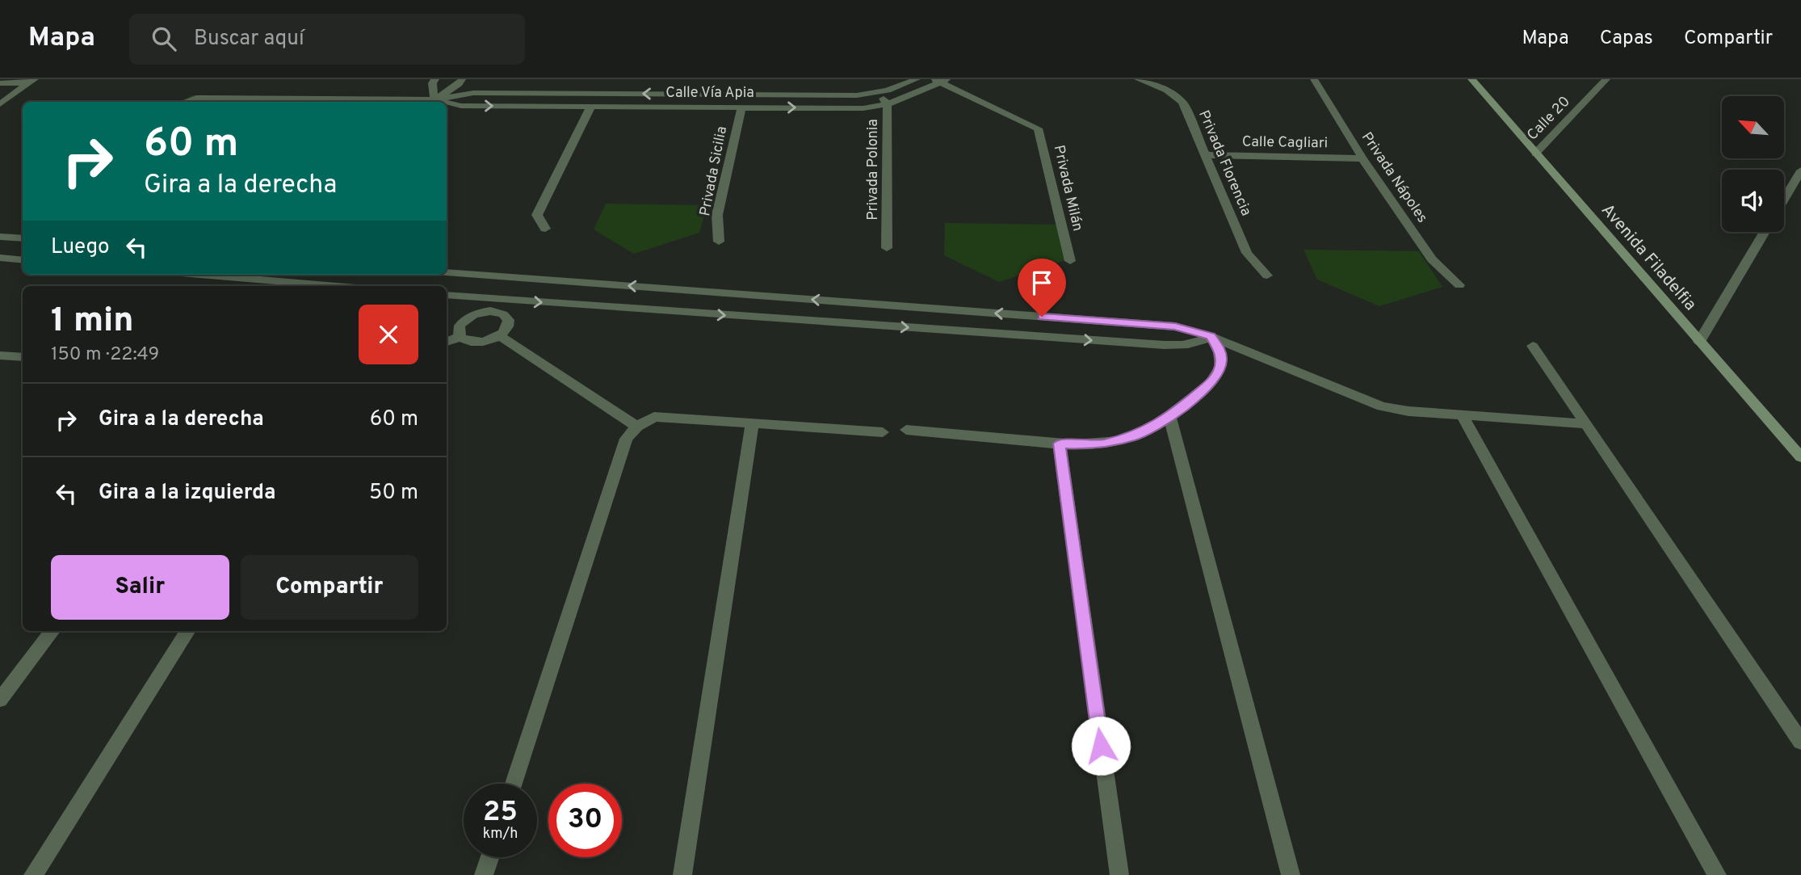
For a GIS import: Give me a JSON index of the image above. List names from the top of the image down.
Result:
{
  "streets": {
    "street": [
      "Calle Vía Apia",
      "Calle 20",
      "Calle Cagliari",
      "Privada Florencia",
      "Privada Polonia",
      "Privada Sicilia",
      "Privada Nápoles",
      "Privada Milán",
      "Avenida Filadelfia"
    ]
  },
  "crossings": [
    ["Calle Vía Apia", "Privada Polonia"],
    ["Calle Vía Apia", "Privada Sicilia"],
    ["Calle Vía Apia", "Privada Milán"],
    ["Calle 20", "Avenida Filadelfia"],
    ["Calle Cagliari", "Privada Florencia"],
    ["Calle Cagliari", "Privada Nápoles"]
  ],
  "north": "top left",
  "page": {
    "header": "Mapa",
    "search": "Buscar aquí",
    "nav": ["Mapa", "Capas", "Compartir"],
    "turn": ["60 m", "Gira a la derecha"],
    "then": "Luego",
    "heading": ["1 min", "150 m · 22:49"],
    "list": [
      {
        "name": "Gira a la derecha",
        "value": "60 m"
      },
      {
        "name": "Gira a la izquierda",
        "value": "50 m"
      }
    ],
    "buttons": ["Salir", "Compartir"],
    "speed": "25 km/h",
    "limit": "30"
  }
}
